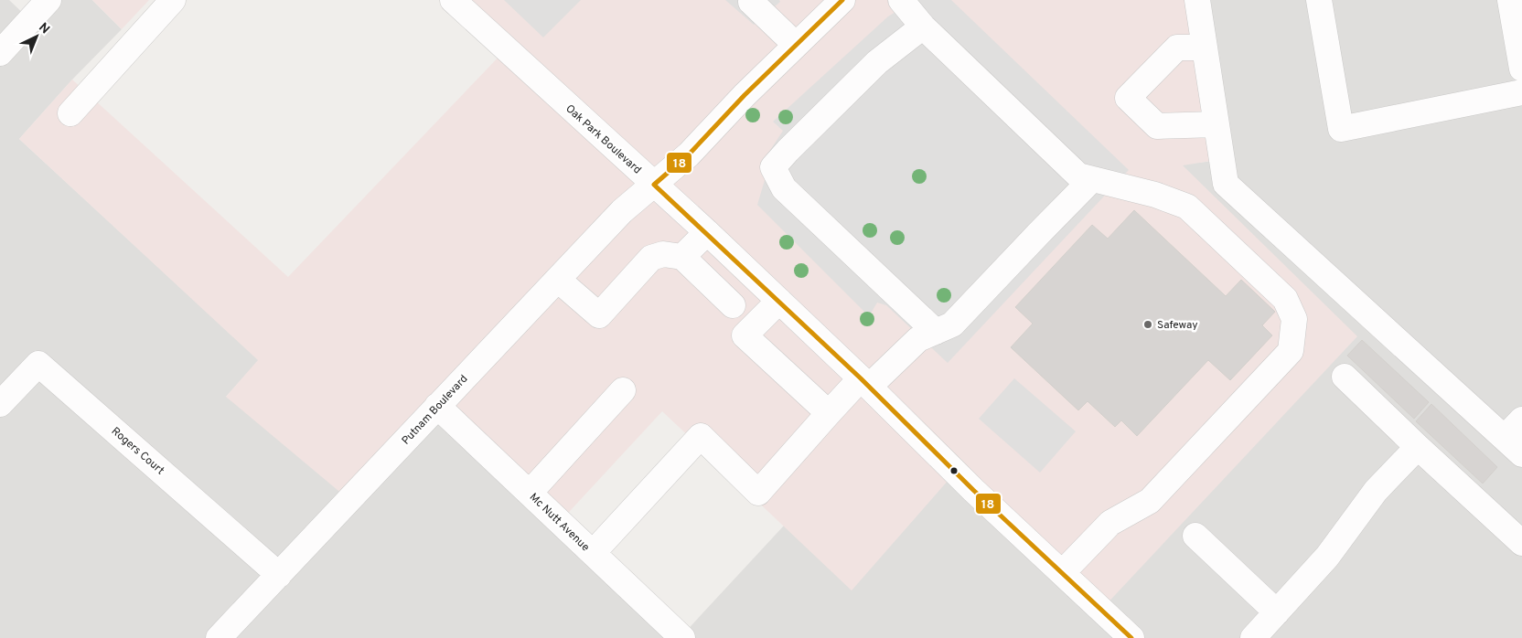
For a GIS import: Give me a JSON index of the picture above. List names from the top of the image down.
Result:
{
  "streets": {
    "street": [
      "Oak Park Boulevard",
      "Putnam Boulevard",
      "Rogers Court",
      "Mc Nutt Avenue"
    ]
  },
  "crossings": [
    ["Oak Park Boulevard", "Putnam Boulevard"],
    ["Putnam Boulevard", "Rogers Court"],
    ["Putnam Boulevard", "Mc Nutt Avenue"]
  ],
  "places": ["Safeway"],
  "lines": ["transit line 18"],
  "north": "top right"
}
